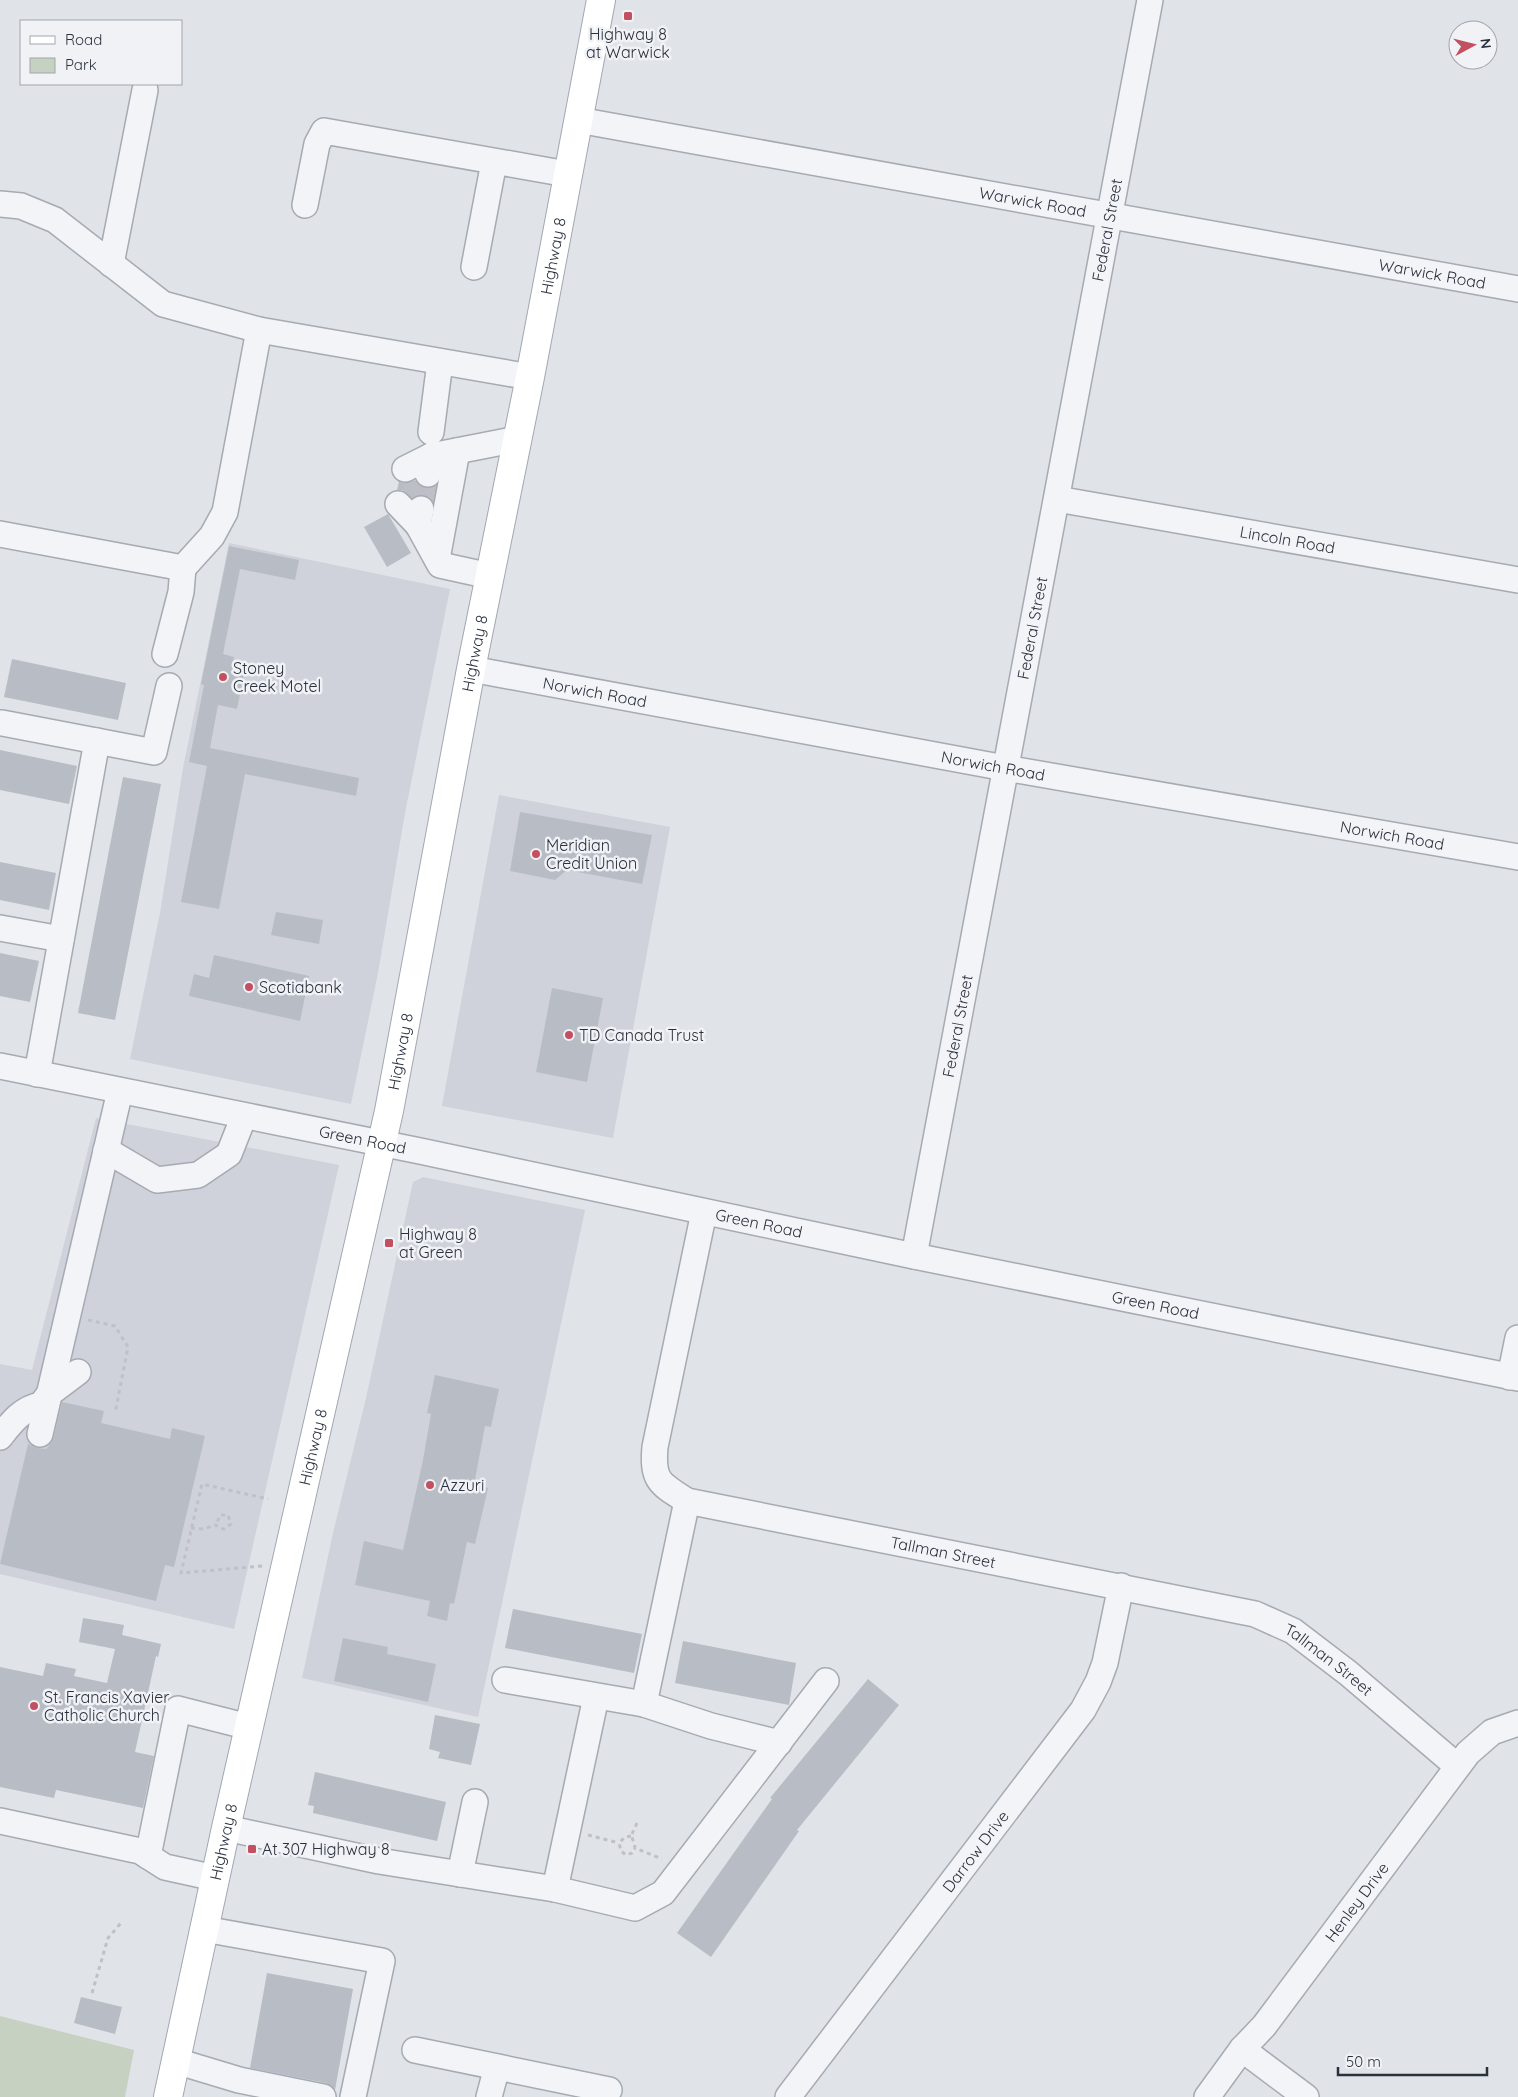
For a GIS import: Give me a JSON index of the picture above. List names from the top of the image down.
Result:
{
  "streets": {
    "main road": ["Highway 8"],
    "street": [
      "Warwick Road",
      "Federal Street",
      "Lincoln Road",
      "Norwich Road",
      "Green Road",
      "Tallman Street",
      "Darrow Drive",
      "Henley Drive"
    ]
  },
  "crossings": [
    ["Warwick Road", "Federal Street"],
    ["Warwick Road", "Highway 8"],
    ["Federal Street", "Lincoln Road"],
    ["Federal Street", "Norwich Road"],
    ["Federal Street", "Green Road"],
    ["Highway 8", "Norwich Road"],
    ["Highway 8", "Green Road"],
    ["Green Road", "Tallman Street"],
    ["Tallman Street", "Darrow Drive"],
    ["Tallman Street", "Henley Drive"]
  ],
  "places": {
    "transit": ["Highway 8 at Warwick", "Highway 8 at Green", "At 307 Highway 8"],
    "other": [
      "Stoney Creek Motel",
      "Meridian Credit Union",
      "Scotiabank",
      "TD Canada Trust",
      "Azzuri",
      "St. Francis Xavier Catholic Church"
    ]
  },
  "legend": ["Road", "Park"],
  "scale_bar": "50 m",
  "north": "right"
}
